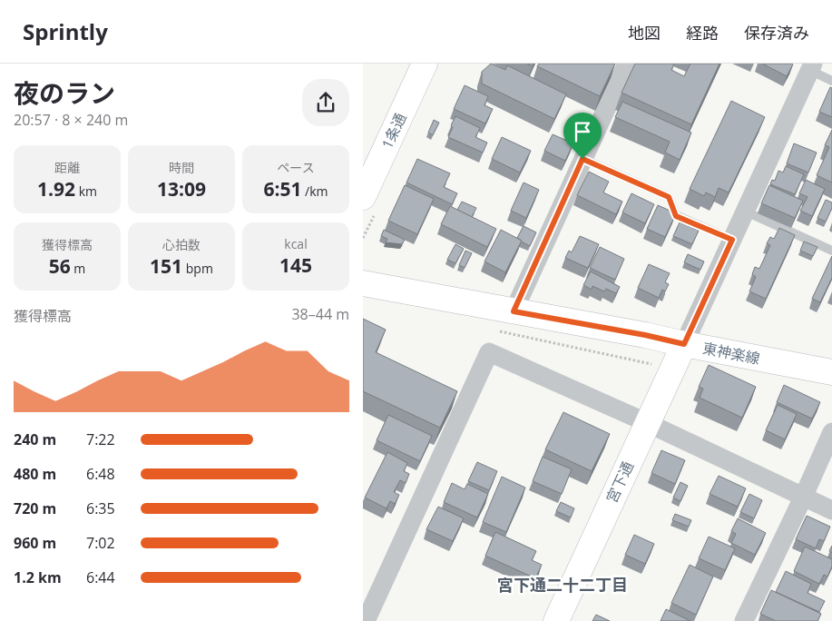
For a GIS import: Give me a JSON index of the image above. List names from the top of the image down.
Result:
{
  "streets": {
    "street": ["1条通", "東神楽線", "宮下通"]
  },
  "crossings": [
    ["東神楽線", "宮下通"]
  ],
  "districts": ["宮下通二十二丁目"],
  "page": {
    "header": "Sprintly",
    "nav": ["地図", "経路", "保存済み"],
    "heading": ["夜のラン", "20:57 · 8 × 240 m"],
    "stats": [
      ["距離", "1.92 km"],
      ["時間", "13:09"],
      ["ペース", "6:51 /km"],
      ["獲得標高", "56 m"],
      ["心拍数", "151 bpm"],
      ["kcal", "145"]
    ],
    "chart": ["獲得標高", "38–44 m"],
    "list": [
      {
        "name": "240 m",
        "note": "7:22"
      },
      {
        "name": "480 m",
        "note": "6:48"
      },
      {
        "name": "720 m",
        "note": "6:35"
      },
      {
        "name": "960 m",
        "note": "7:02"
      },
      {
        "name": "1.2 km",
        "note": "6:44"
      }
    ]
  }
}
